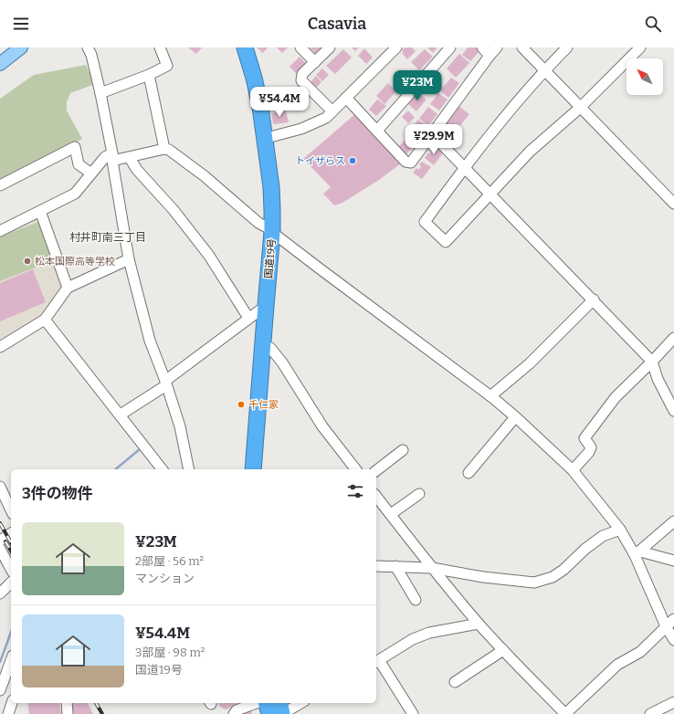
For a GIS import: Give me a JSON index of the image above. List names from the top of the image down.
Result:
{
  "streets": {
    "highway": ["国道19号"]
  },
  "districts": ["村井町南三丁目"],
  "places": ["トイザらス", "松本国際高等学校", "千仁家"],
  "north": "top left",
  "page": {
    "header": "Casavia",
    "price": ["¥23M", "¥54.4M", "¥29.9M"],
    "heading": "3件の物件",
    "list": [
      {
        "name": "¥23M",
        "note": "2部屋 · 56 m² · マンション"
      },
      {
        "name": "¥54.4M",
        "note": "3部屋 · 98 m² · 国道19号"
      }
    ]
  }
}
